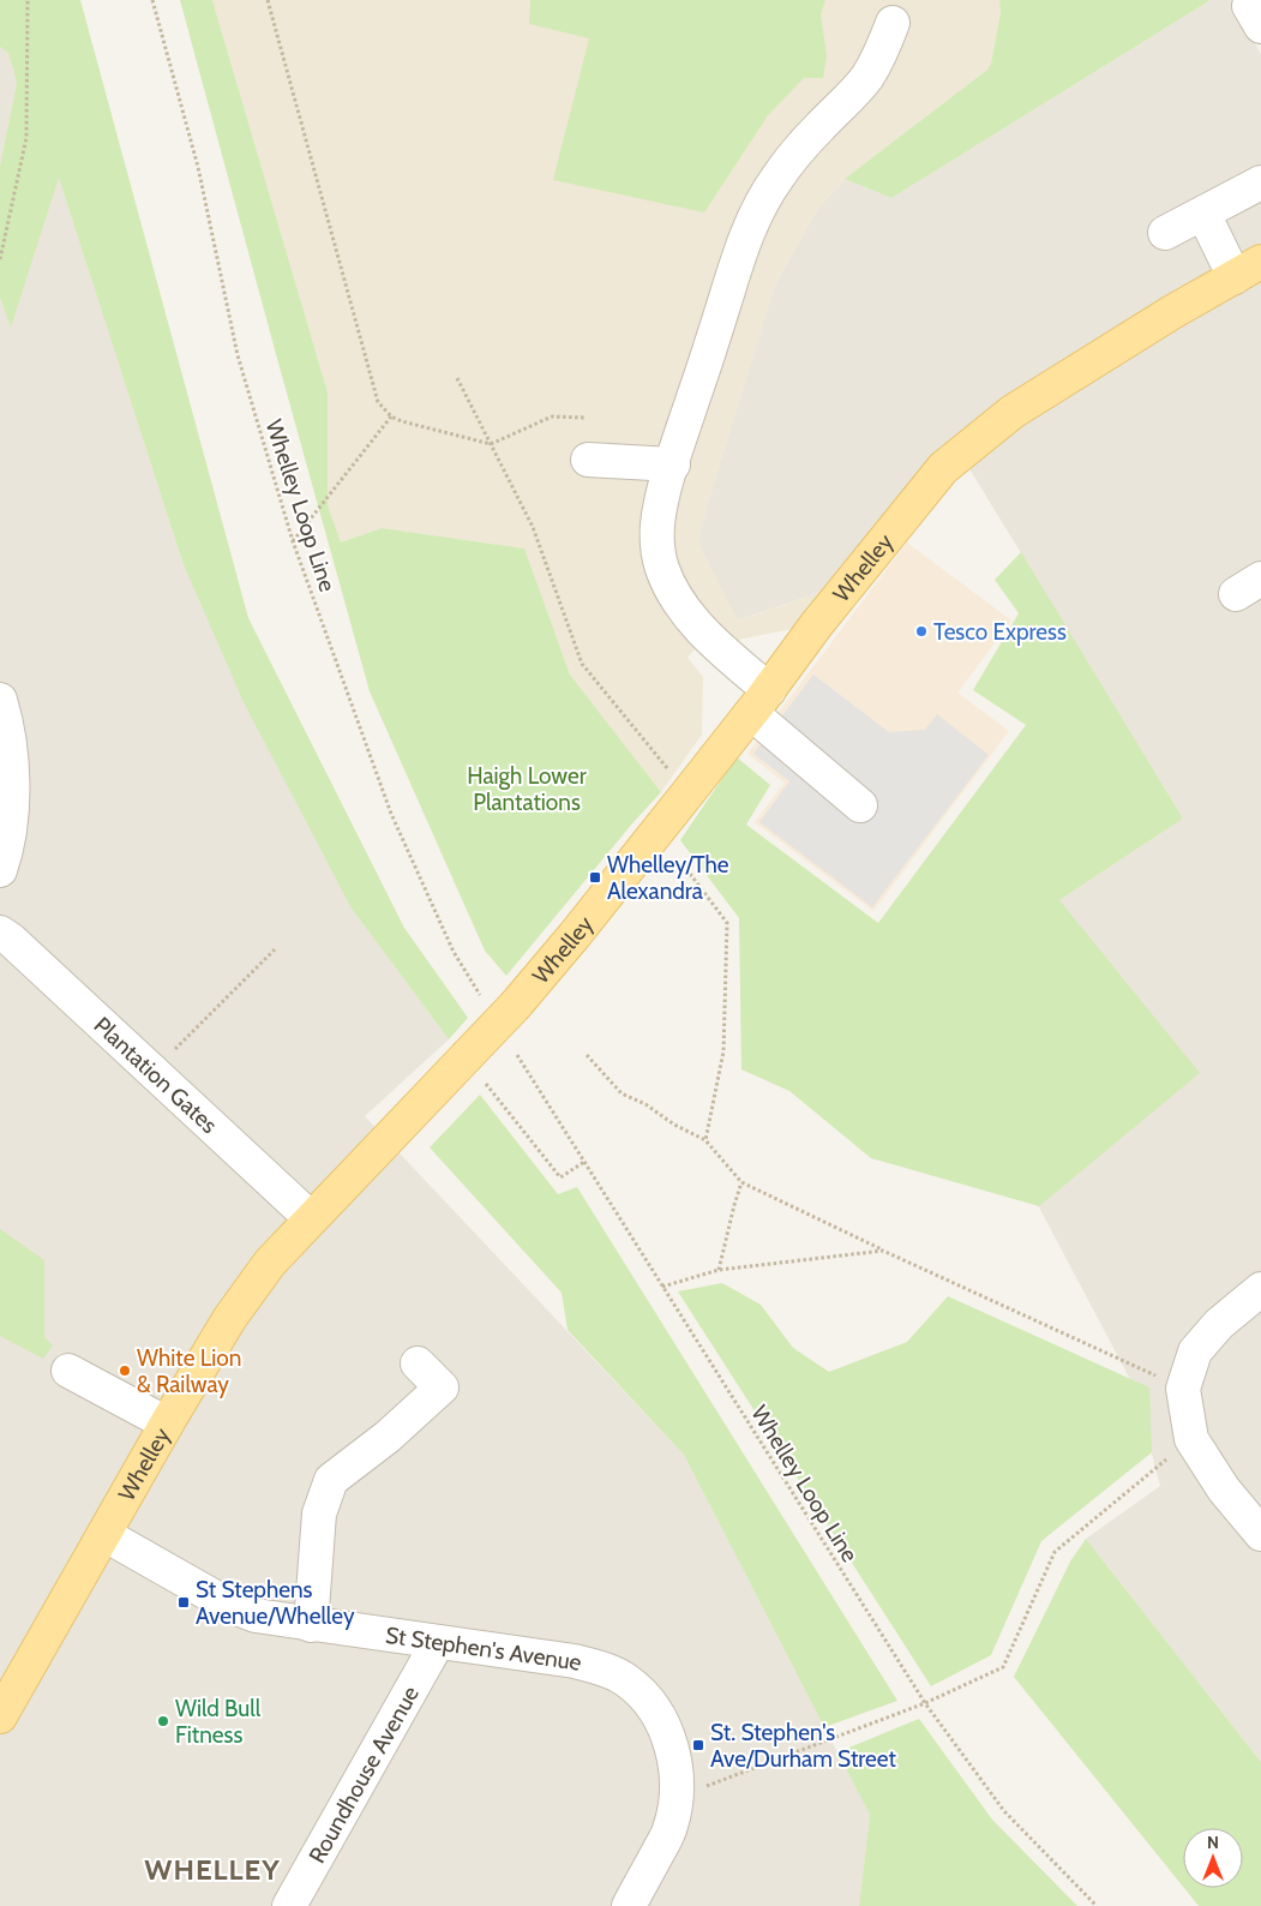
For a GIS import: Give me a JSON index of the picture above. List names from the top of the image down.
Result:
{
  "streets": {
    "main road": ["Whelley"],
    "street": ["Plantation Gates", "St Stephen's Avenue", "Roundhouse Avenue"],
    "path": ["Whelley Loop Line"]
  },
  "crossings": [
    ["Whelley", "Plantation Gates"],
    ["Whelley", "St Stephen's Avenue"],
    ["St Stephen's Avenue", "Roundhouse Avenue"]
  ],
  "districts": ["WHELLEY"],
  "parks": ["Haigh Lower Plantations"],
  "places": {
    "other": ["Tesco Express", "White Lion & Railway", "Wild Bull Fitness"],
    "transit": ["Whelley/The Alexandra", "St Stephens Avenue/Whelley", "St. Stephen's Ave/Durham Street"]
  },
  "north": "top"
}
